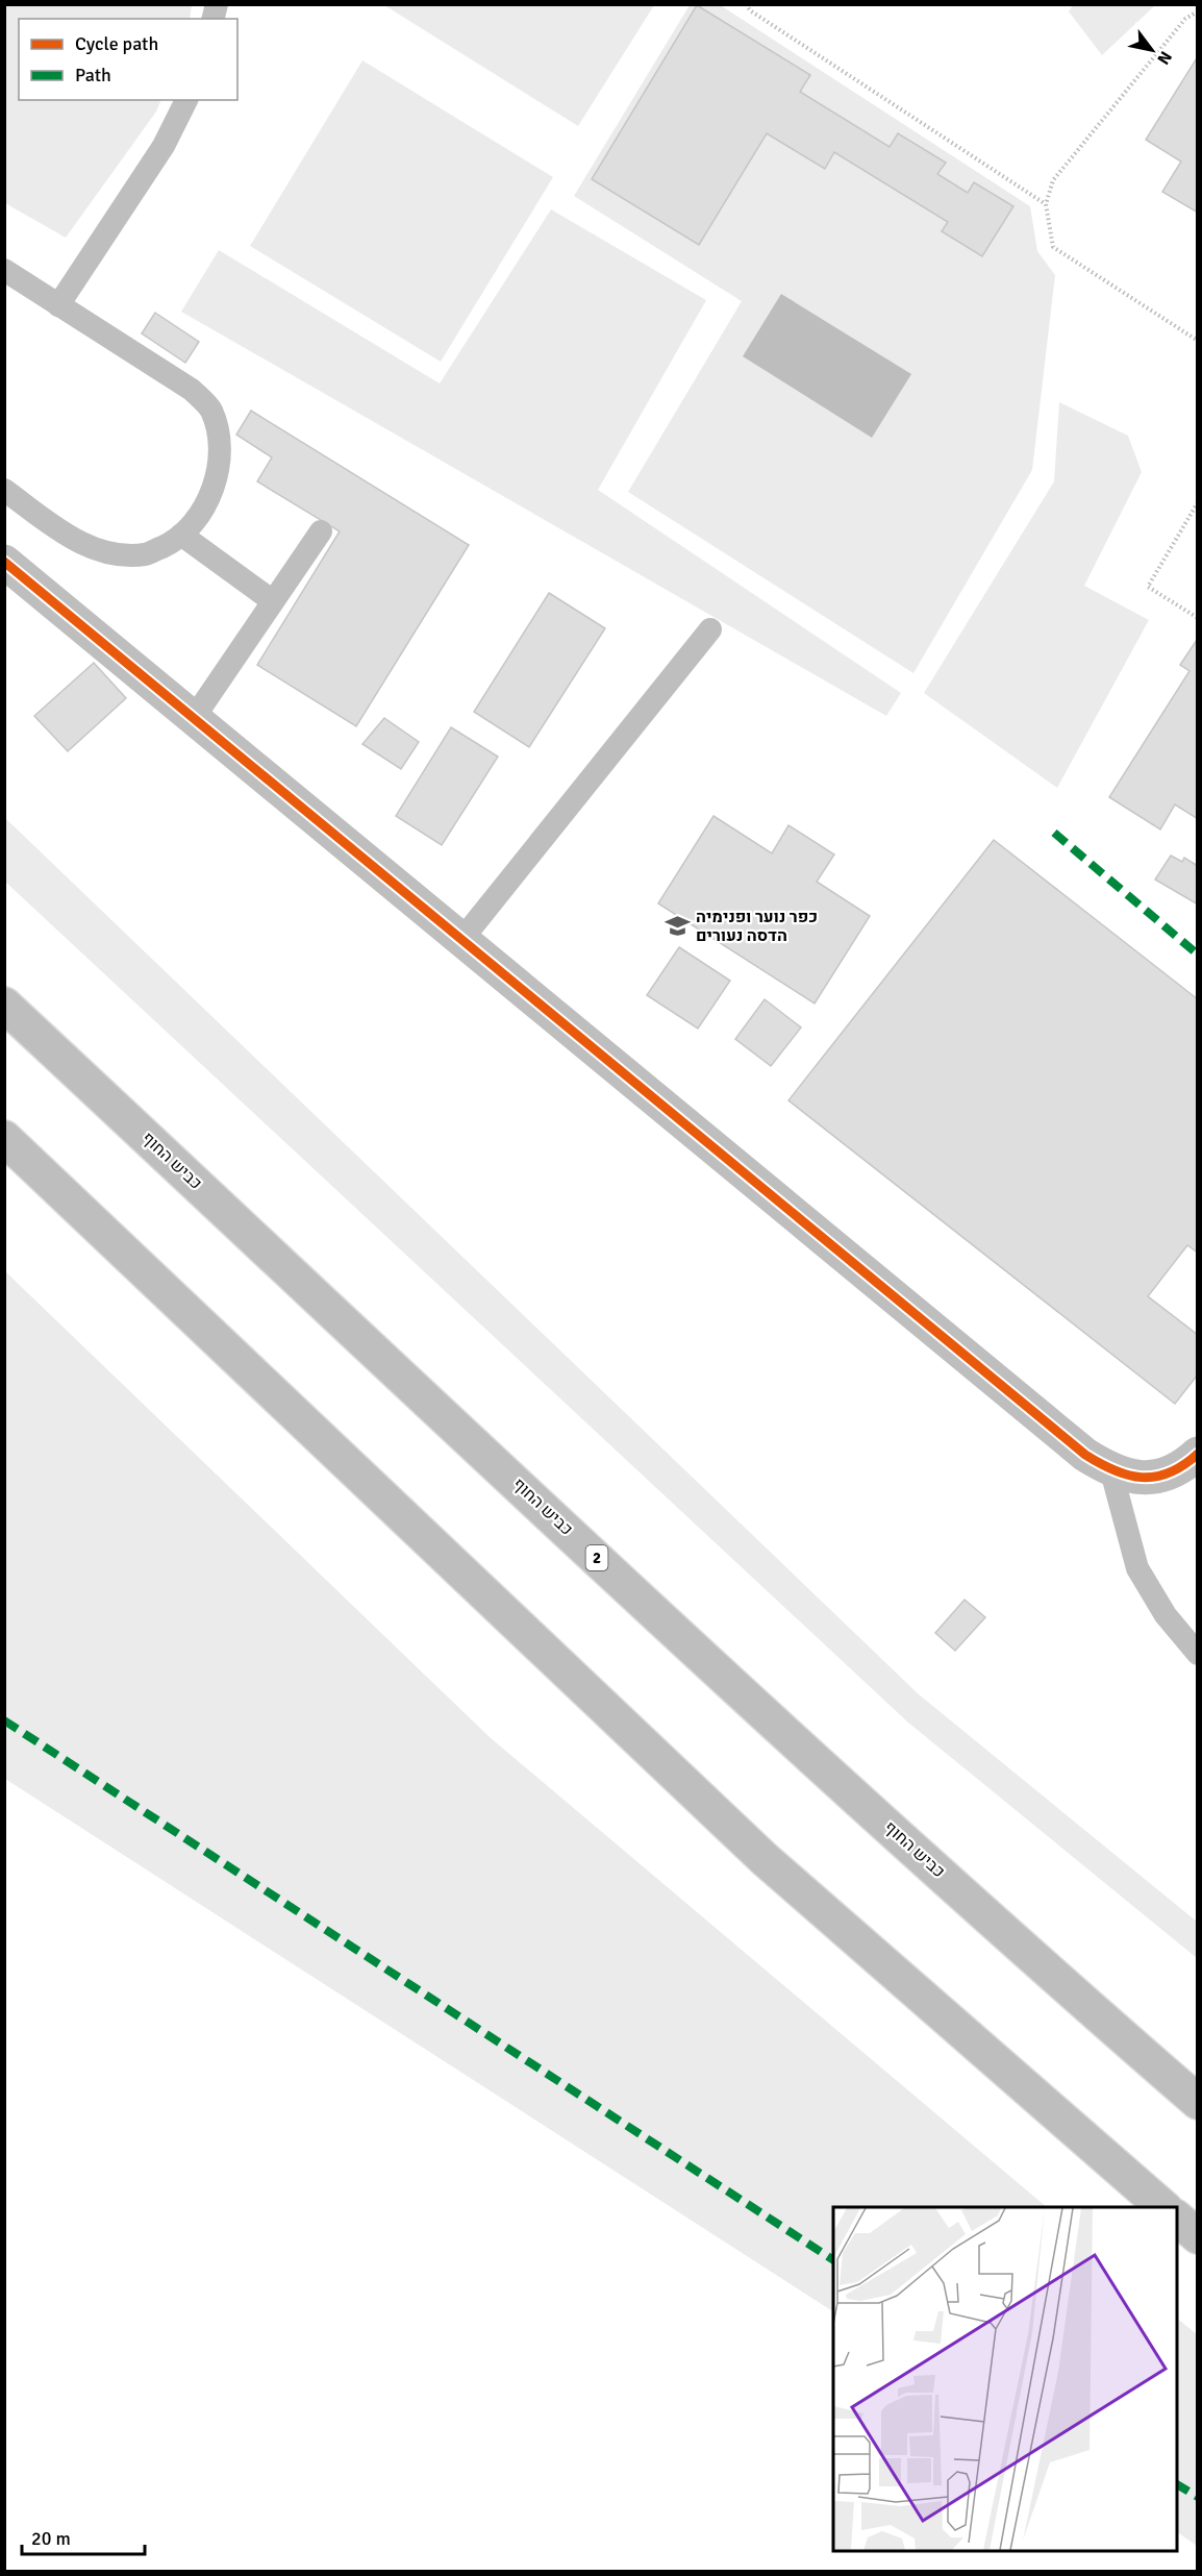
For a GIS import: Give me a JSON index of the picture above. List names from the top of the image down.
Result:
{
  "streets": {
    "main road": ["כביש החוף", "2"]
  },
  "places": {
    "school or university": ["כפר נוער ופנימיה הדסה נעורים"]
  },
  "legend": ["Cycle path", "Path"],
  "scale_bar": "20 m",
  "north": "bottom right"
}
